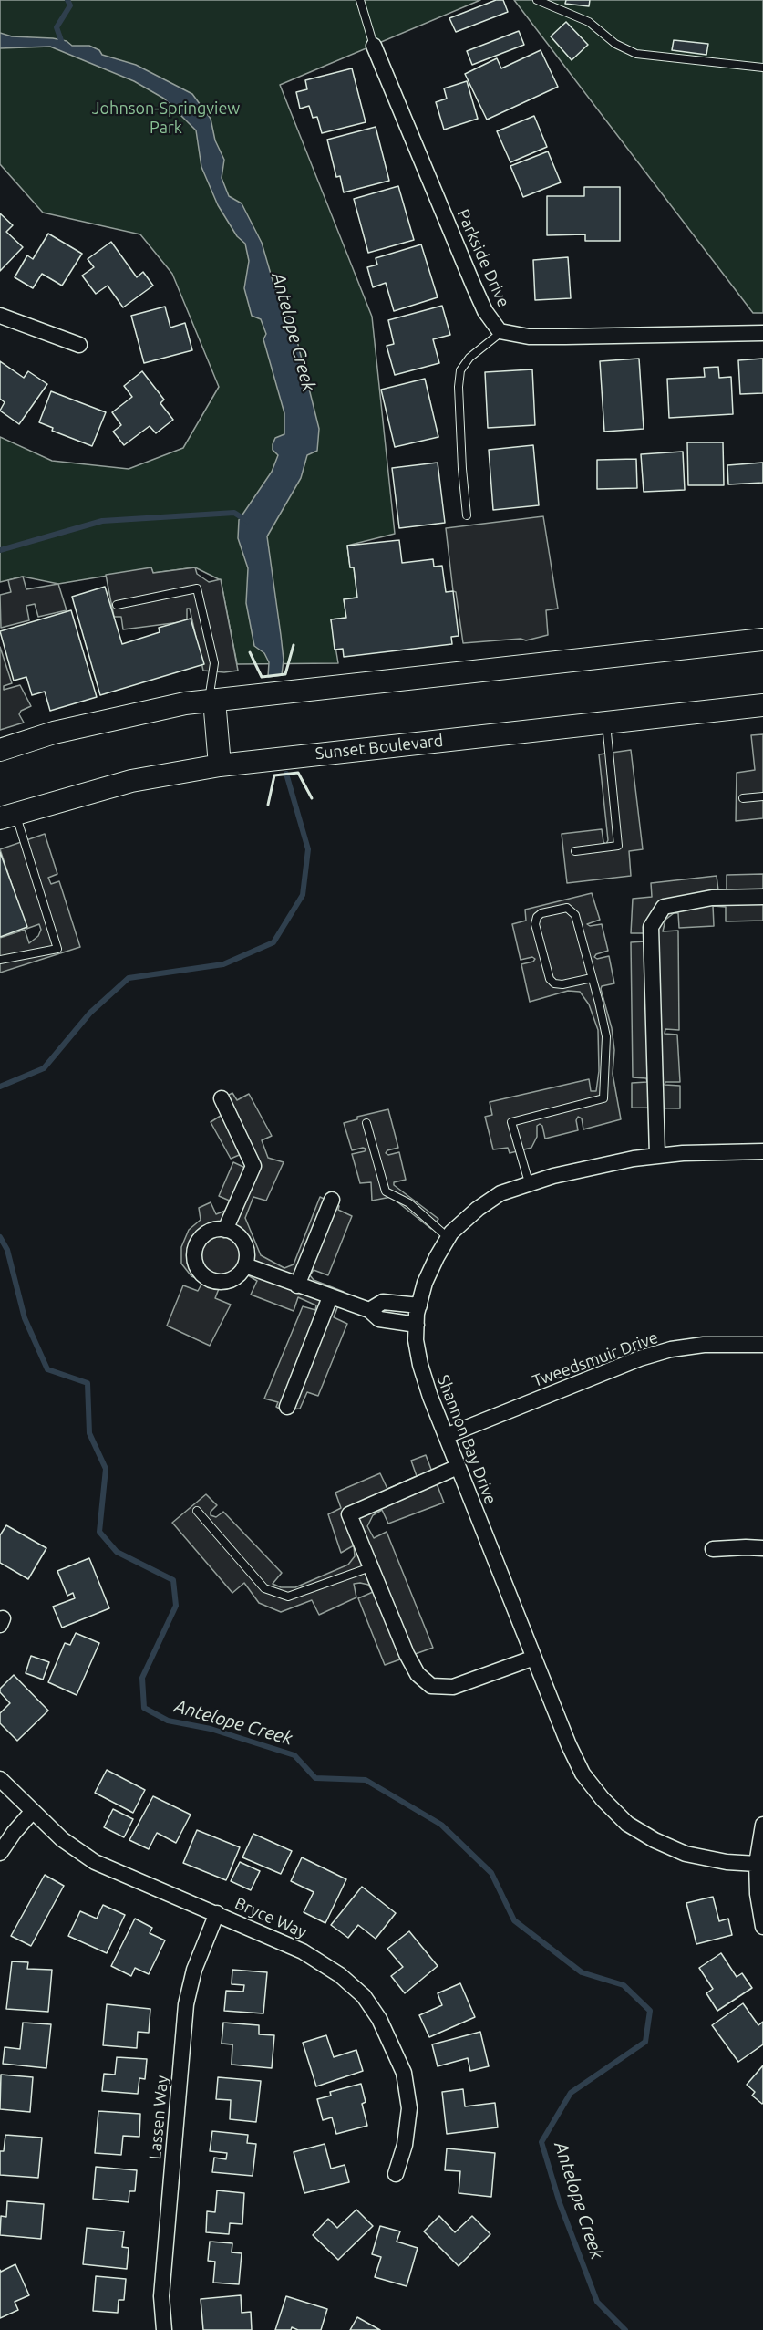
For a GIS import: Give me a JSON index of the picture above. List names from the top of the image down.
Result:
{
  "streets": {
    "main road": ["Sunset Boulevard"],
    "street": [
      "Parkside Drive",
      "Tweedsmuir Drive",
      "Shannon Bay Drive",
      "Bryce Way",
      "Lassen Way"
    ]
  },
  "crossings": [
    ["Tweedsmuir Drive", "Shannon Bay Drive"],
    ["Bryce Way", "Lassen Way"]
  ],
  "water": ["Antelope Creek"],
  "parks": ["Johnson-Springview Park"]
}
